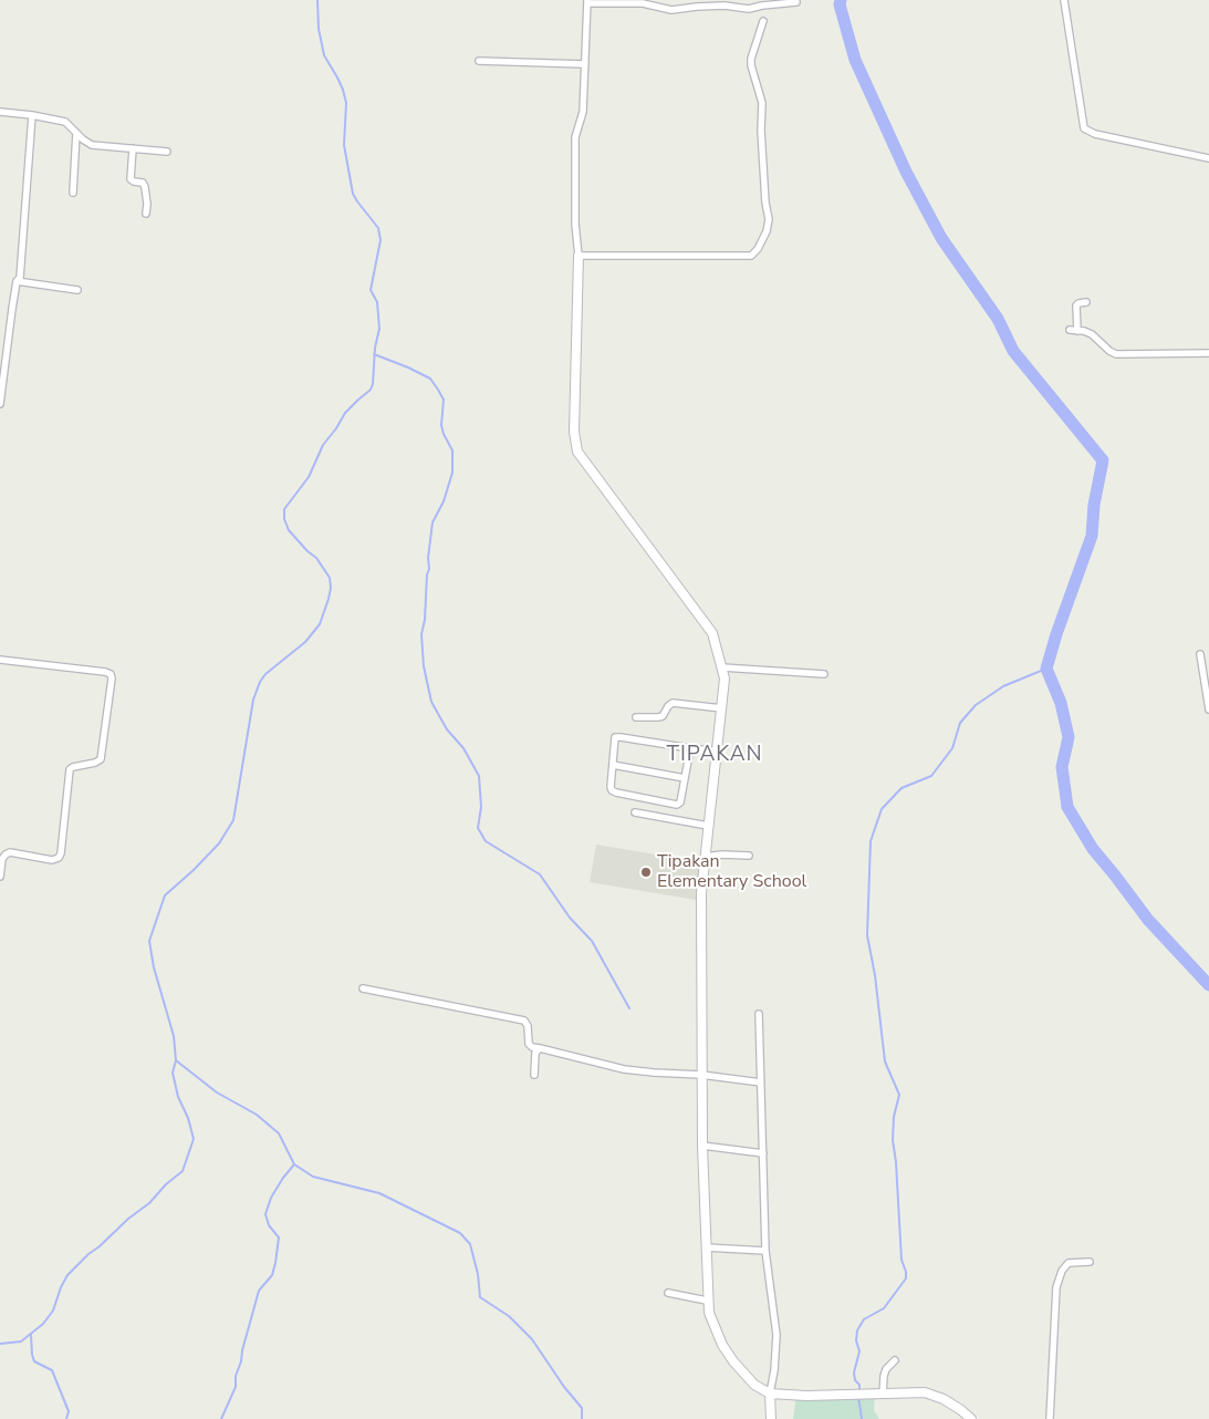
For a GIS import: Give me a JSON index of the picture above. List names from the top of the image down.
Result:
{
  "districts": ["TIPAKAN"],
  "places": ["Tipakan Elementary School"]
}
